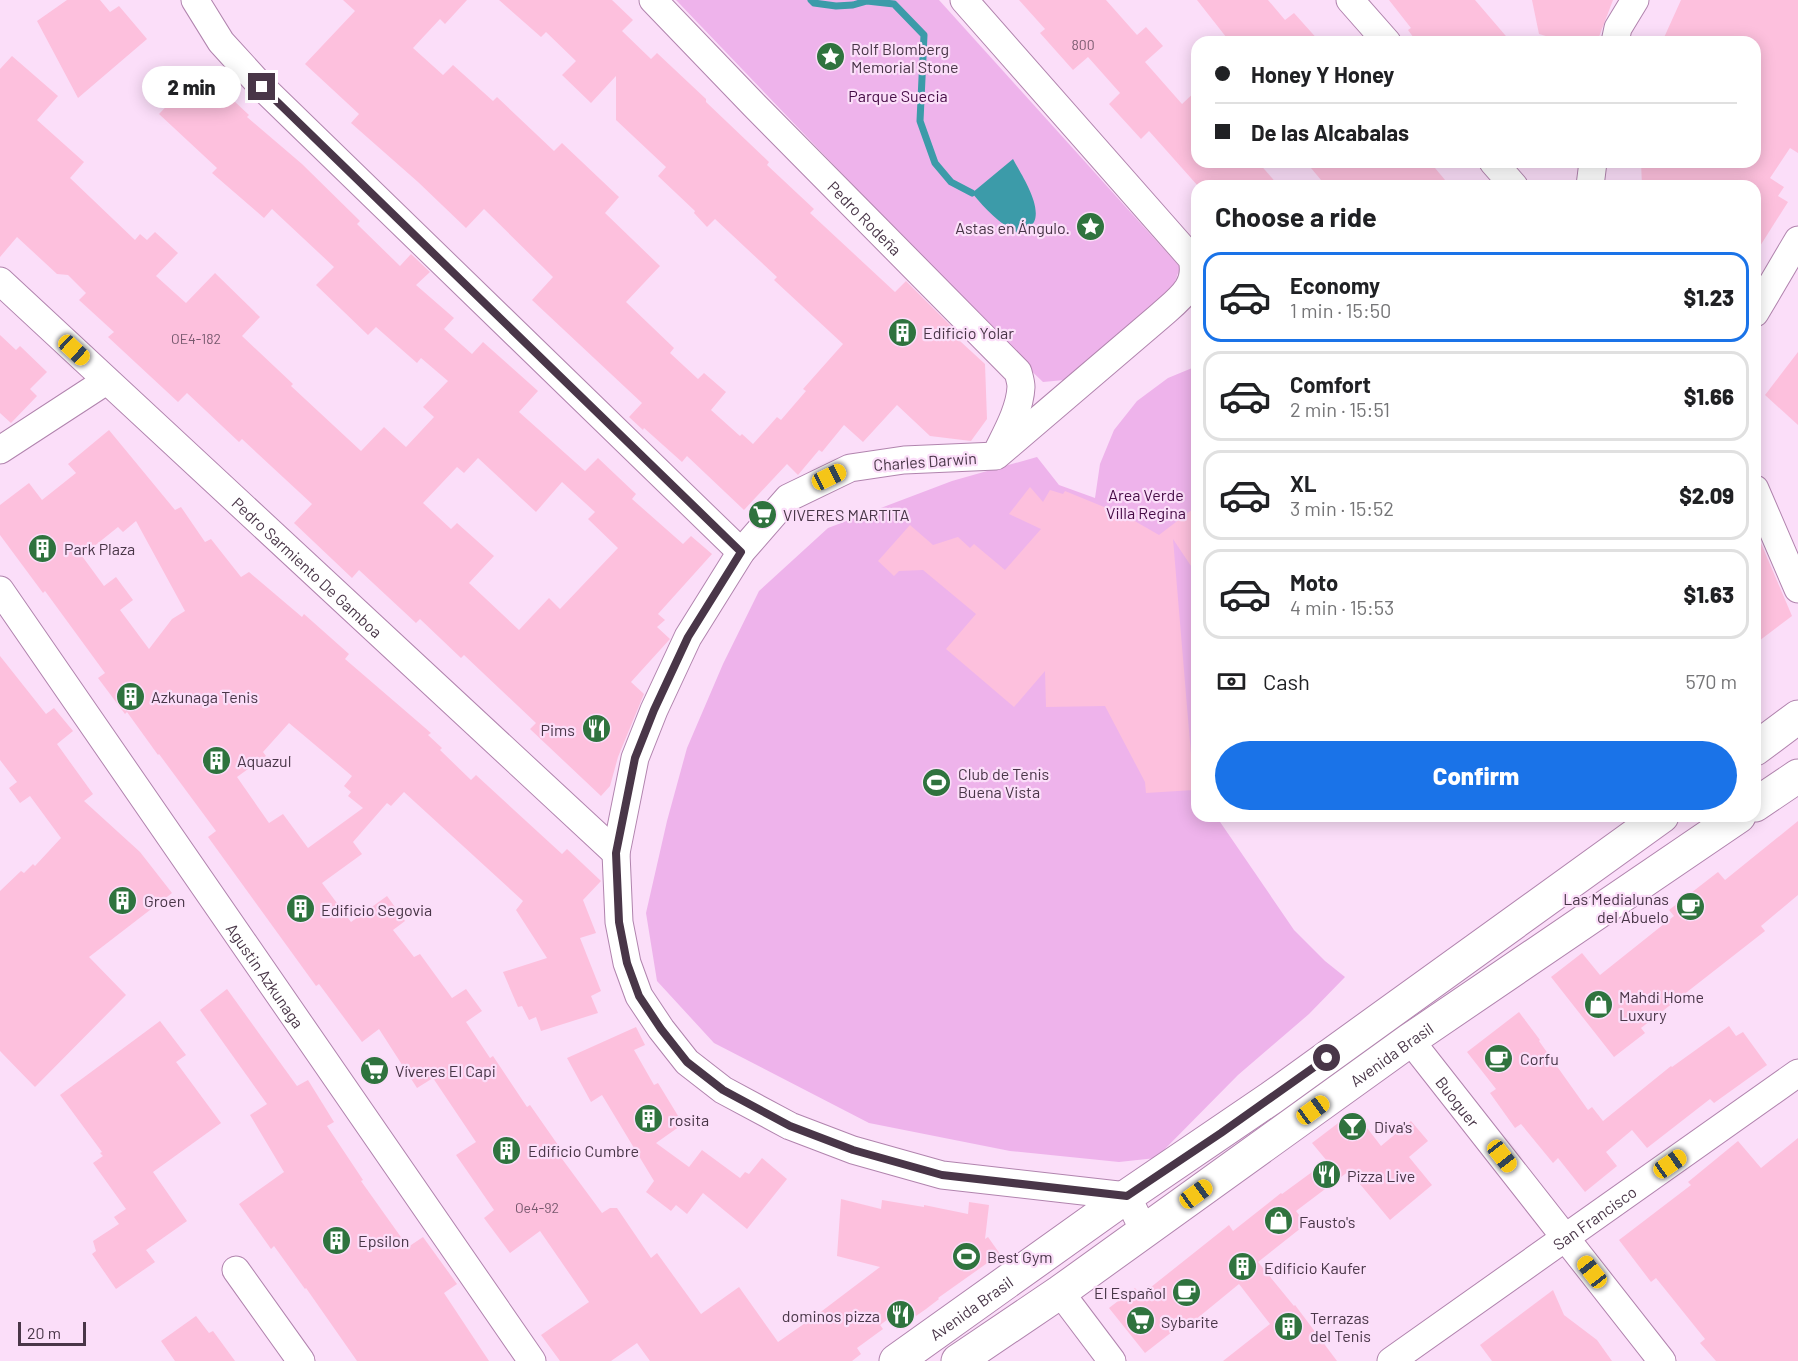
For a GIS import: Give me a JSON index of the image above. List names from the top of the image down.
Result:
{
  "streets": {
    "street": [
      "Pedro Rodeña",
      "Charles Darwin",
      "Pedro Sarmiento De Gamboa",
      "Agustin Azkunaga",
      "Avenida Brasil",
      "Buoguer",
      "San Francisco"
    ]
  },
  "crossings": [
    ["Pedro Rodeña", "Charles Darwin"],
    ["Charles Darwin", "Pedro Sarmiento De Gamboa"],
    ["Charles Darwin", "Avenida Brasil"],
    ["Avenida Brasil", "Buoguer"],
    ["Buoguer", "San Francisco"]
  ],
  "parks": ["Parque Suecia", "Area Verde Villa Regina"],
  "places": {
    "place": ["Rolf Blomberg Memorial Stone", "Astas en Ángulo."],
    "building": [
      "Edificio Yolar",
      "Park Plaza",
      "Azkunaga Tenis",
      "Aquazul",
      "Groen",
      "Edificio Segovia",
      "rosita",
      "Edificio Cumbre",
      "Epsilon",
      "Edificio Kaufer",
      "Terrazas del Tenis"
    ],
    "supermarket": ["VIVERES MARTITA", "Víveres El Capi", "Sybarite"],
    "restaurant": ["Pims", "Pizza Live", "dominos pizza"],
    "sports": ["Club de Tenis Buena Vista", "Best Gym"],
    "cafe": ["Las Medialunas del Abuelo", "Corfu", "El Español"],
    "shop": ["Mahdi Home Luxury", "Fausto's"],
    "bar": ["Diva's"]
  },
  "house_numbers": ["800", "OE4-182", "Oe4-92"],
  "scale_bar": "20 m",
  "page": {
    "banner": ["Honey Y Honey", "De las Alcabalas"],
    "bubble": "2 min",
    "heading": "Choose a ride",
    "list": [
      {
        "name": "Economy",
        "note": "1 min · 15:50",
        "value": "$1.23"
      },
      {
        "name": "Comfort",
        "note": "2 min · 15:51",
        "value": "$1.66"
      },
      {
        "name": "XL",
        "note": "3 min · 15:52",
        "value": "$2.09"
      },
      {
        "name": "Moto",
        "note": "4 min · 15:53",
        "value": "$1.63"
      }
    ],
    "pay": ["Cash", "570 m"],
    "buttons": "Confirm",
    "scale": "20 m"
  }
}
